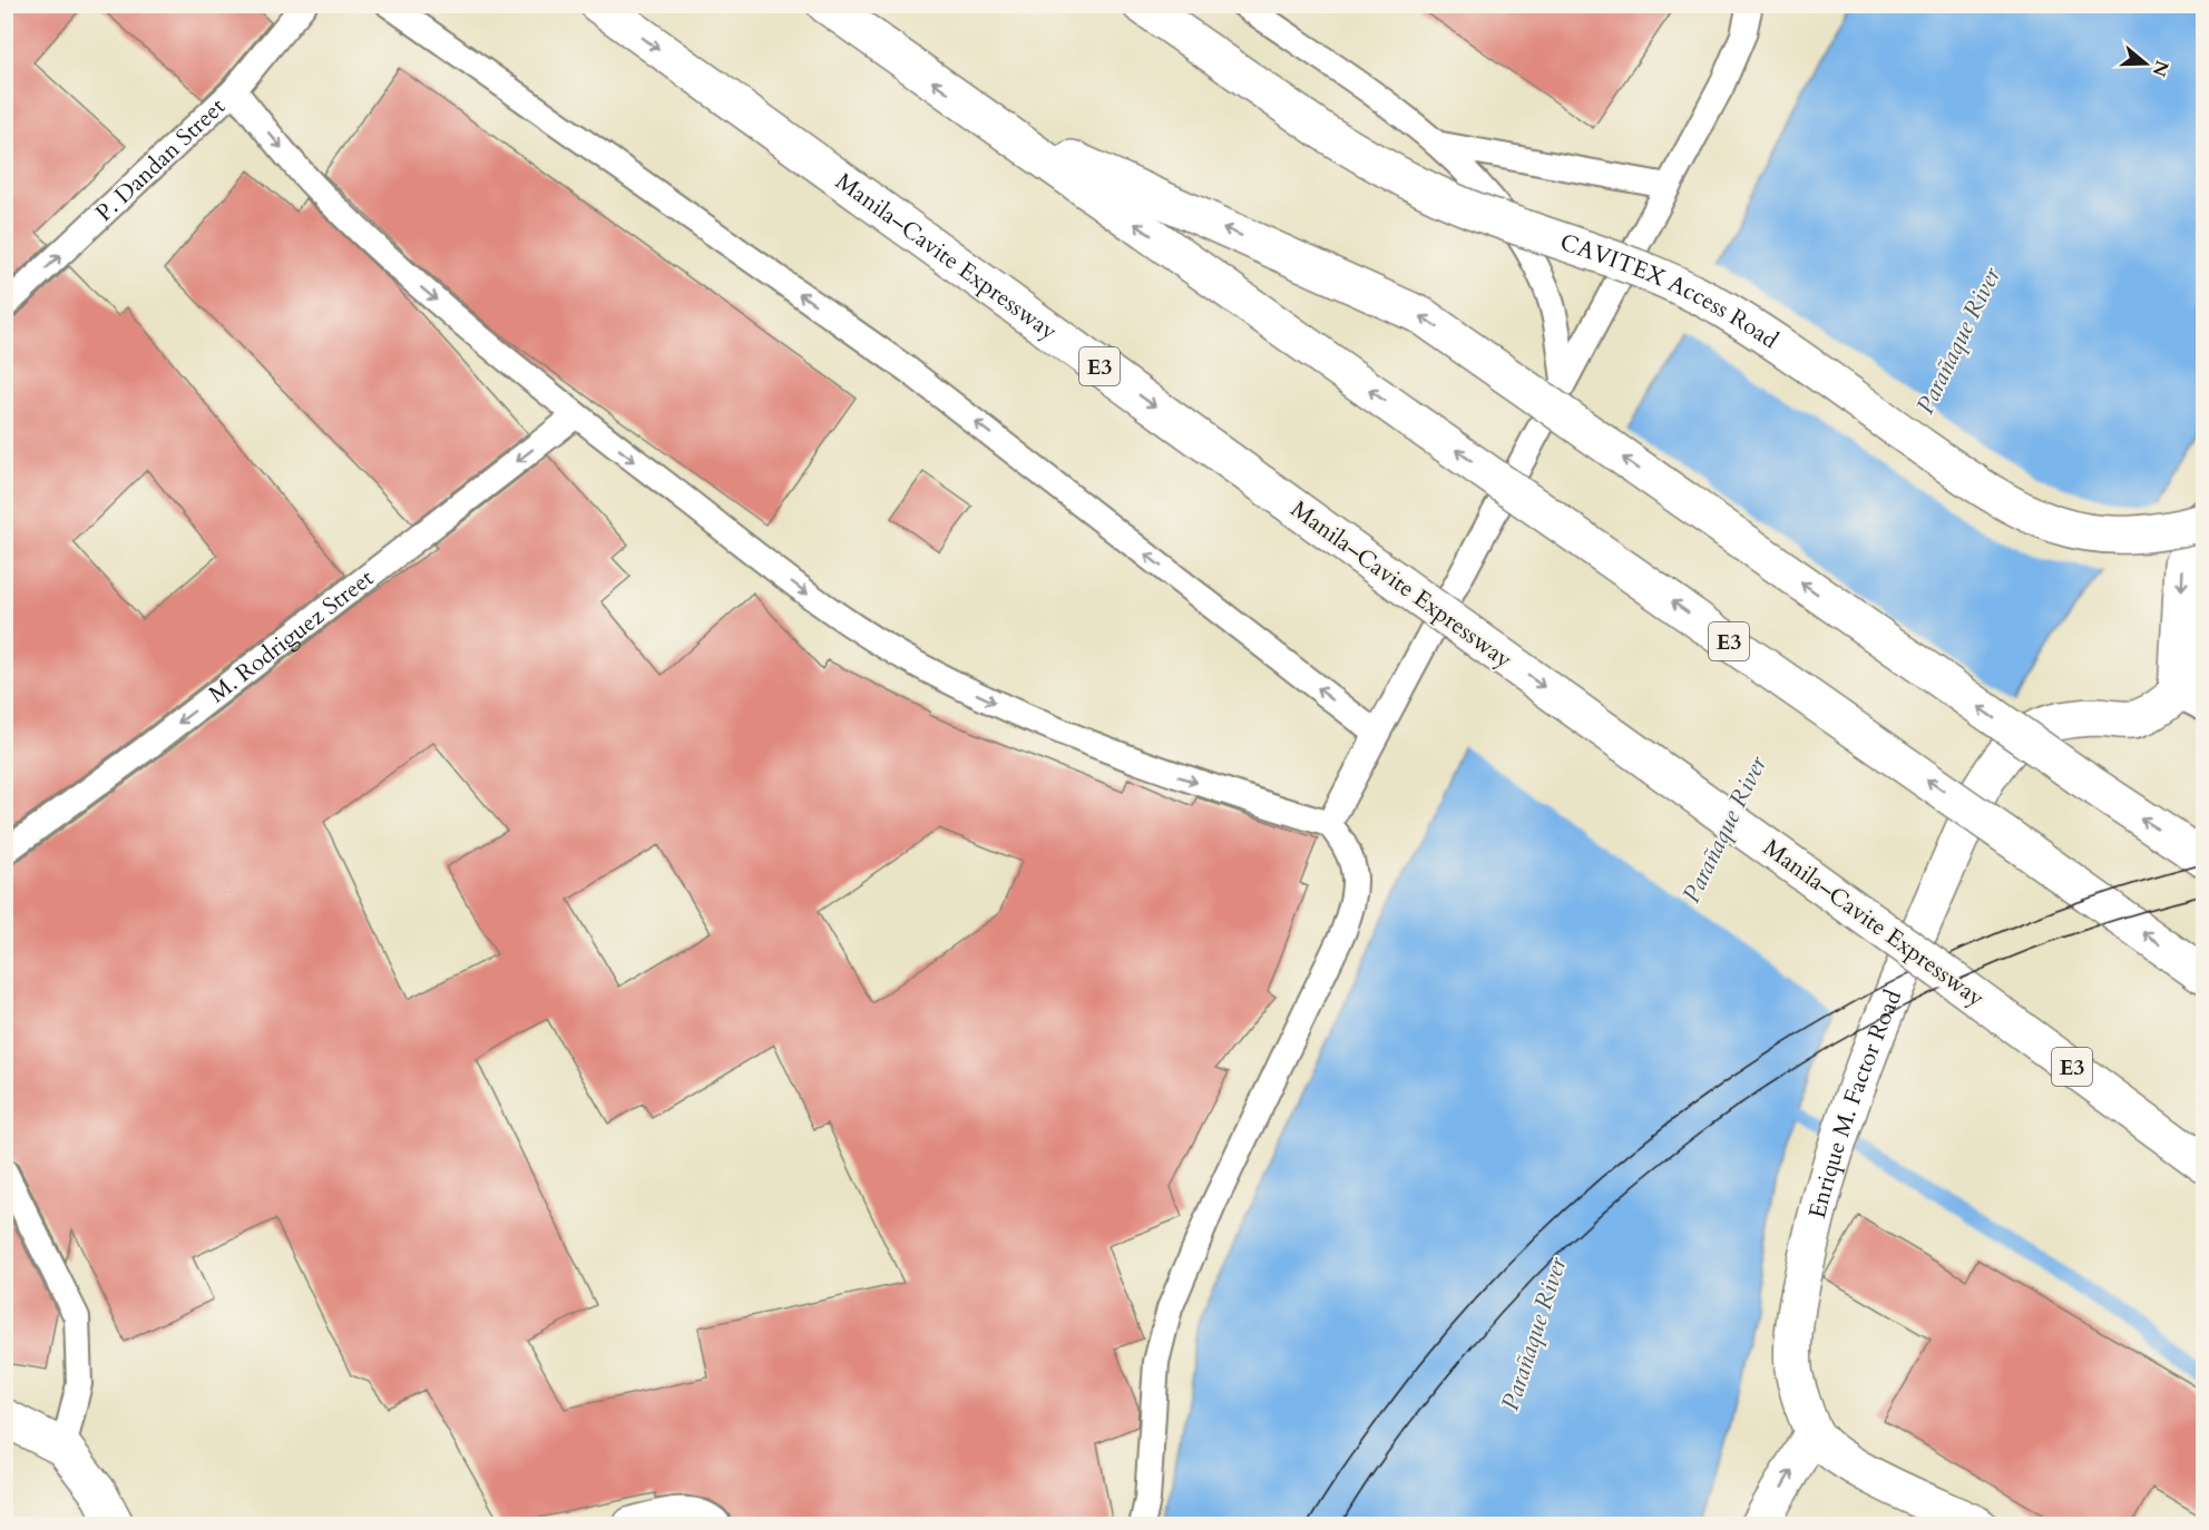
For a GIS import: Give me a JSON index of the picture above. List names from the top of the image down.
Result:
{
  "streets": {
    "main road": [
      "Manila–Cavite Expressway",
      "CAVITEX Access Road",
      "E3",
      "Enrique M. Factor Road"
    ],
    "lane": ["P. Dandan Street", "M. Rodriguez Street"]
  },
  "one_way": ["P. Dandan Street", "M. Rodriguez Street"],
  "water": ["Parañaque River"],
  "north": "right"
}
